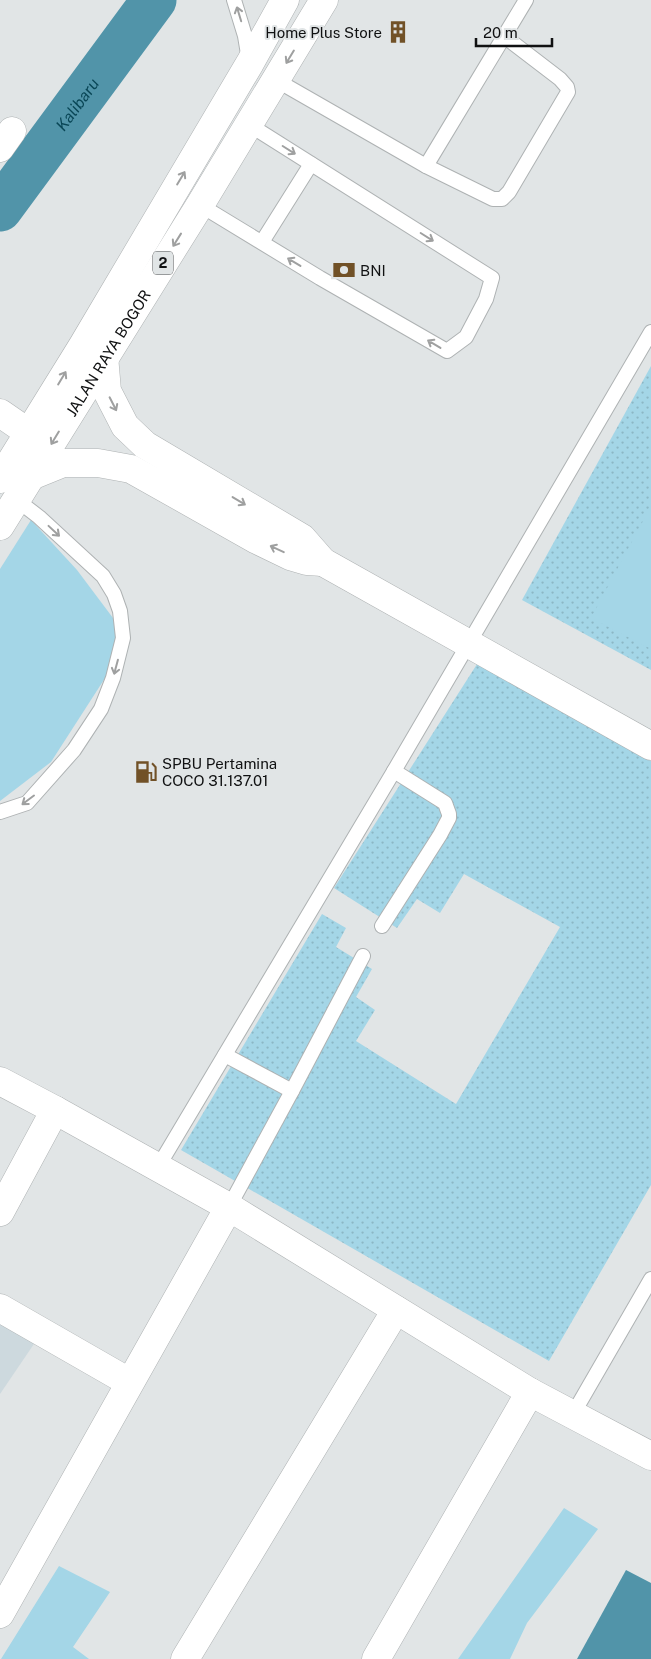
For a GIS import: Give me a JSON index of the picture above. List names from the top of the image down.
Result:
{
  "streets": {
    "main road": ["2", "JALAN RAYA BOGOR"]
  },
  "water": ["Kalibaru"],
  "places": {
    "building": ["Home Plus Store"],
    "bank": ["BNI"],
    "fuel station": ["SPBU Pertamina COCO 31.137.01"]
  },
  "scale_bar": "20 m"
}
